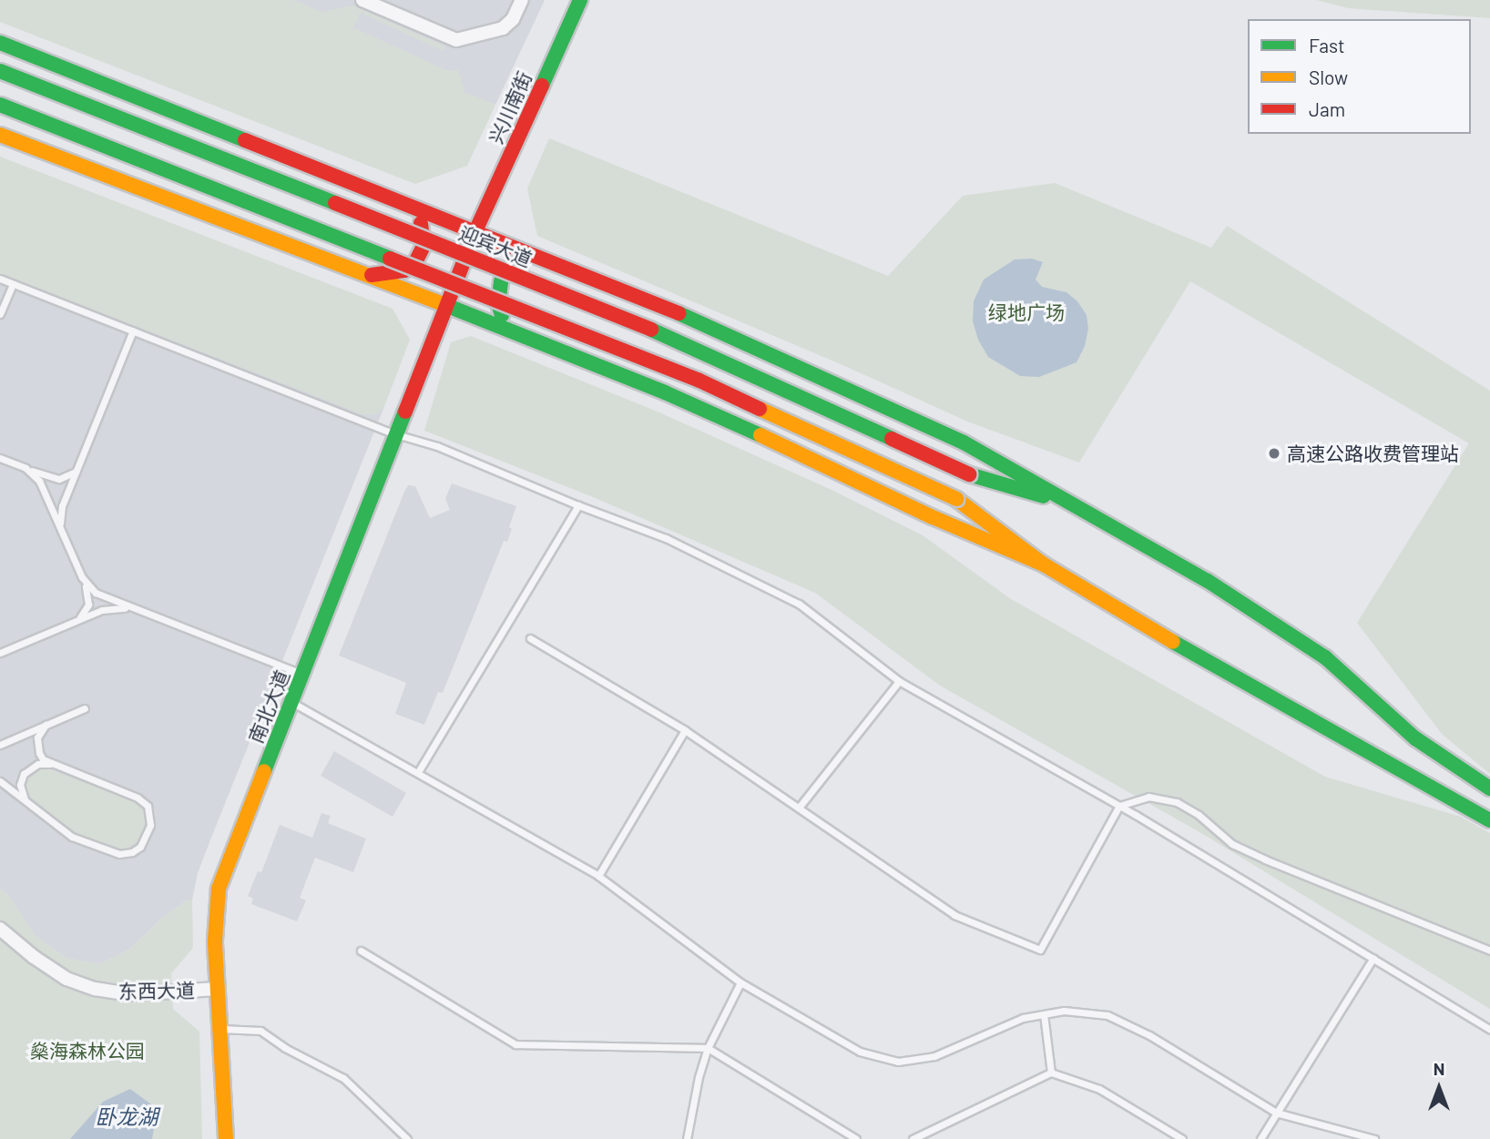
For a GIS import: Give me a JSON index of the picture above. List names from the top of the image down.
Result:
{
  "streets": {
    "main road": ["兴川南街", "迎宾大道", "南北大道"],
    "street": ["东西大道"]
  },
  "crossings": [
    ["兴川南街", "南北大道"],
    ["南北大道", "东西大道"]
  ],
  "water": ["卧龙湖"],
  "parks": ["绿地广场", "燊海森林公园"],
  "places": ["高速公路收费管理站"],
  "legend": ["Fast", "Slow", "Jam"],
  "north": "top"
}
